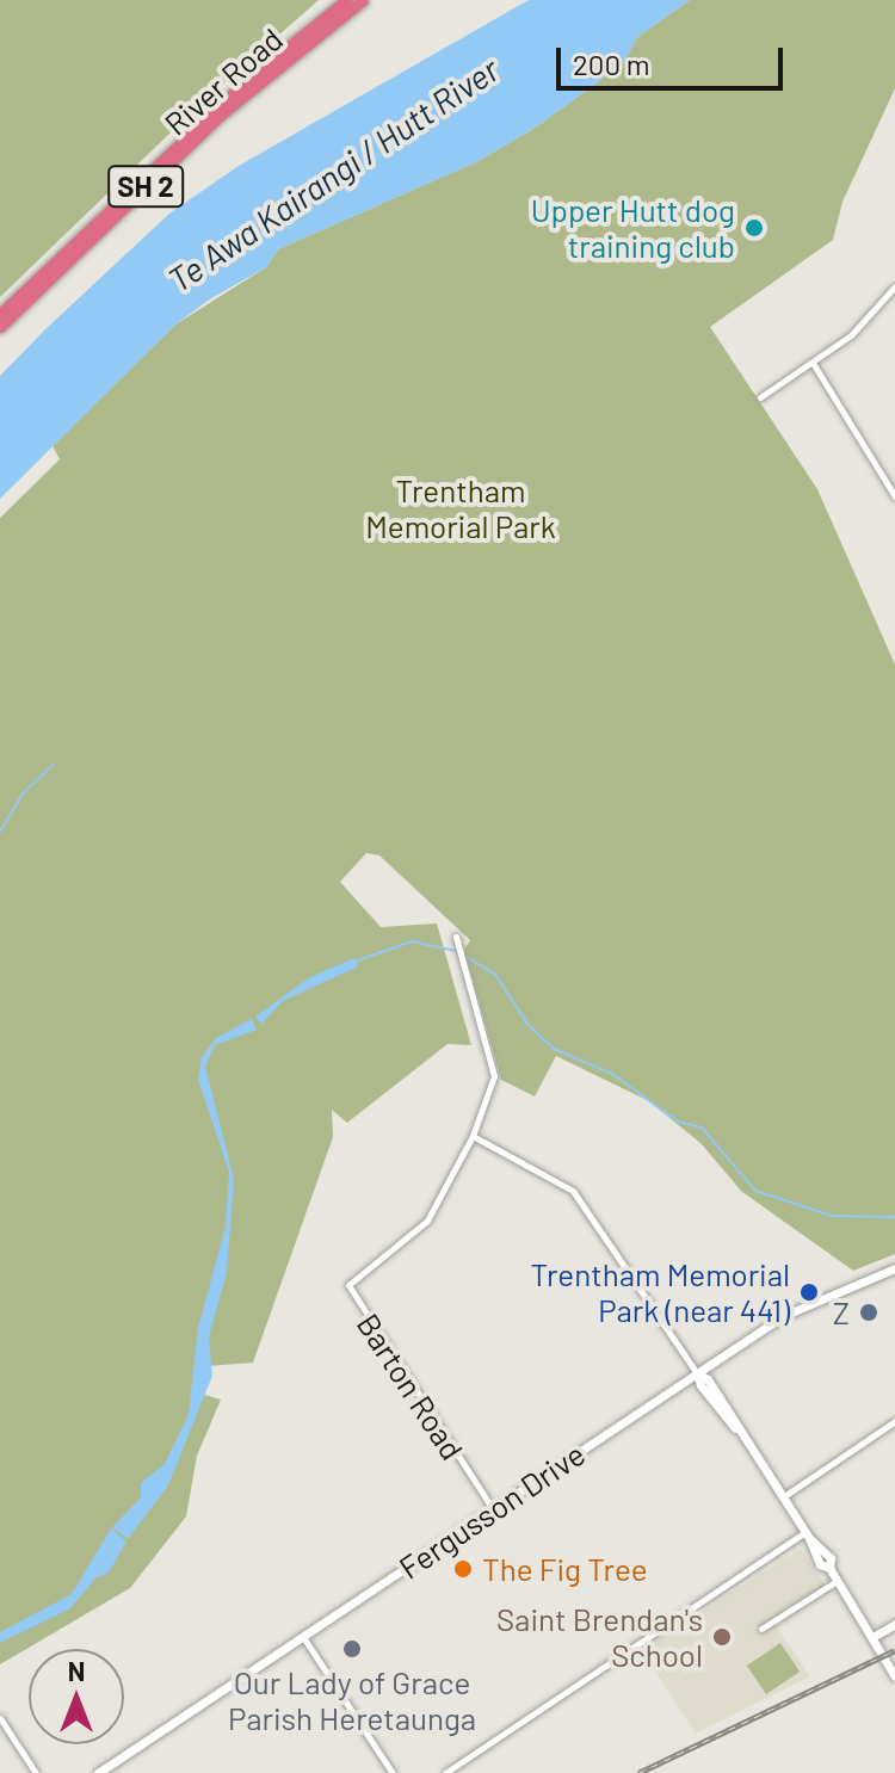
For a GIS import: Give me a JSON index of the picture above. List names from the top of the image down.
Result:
{
  "streets": {
    "highway": ["River Road", "SH 2"],
    "main road": ["Fergusson Drive"],
    "street": ["Barton Road"]
  },
  "crossings": [
    ["Barton Road", "Fergusson Drive"]
  ],
  "water": ["Te Awa Kairangi / Hutt River"],
  "parks": ["Trentham Memorial Park"],
  "places": [
    "Upper Hutt dog training club",
    "Trentham Memorial Park (near 441)",
    "Z",
    "The Fig Tree",
    "Saint Brendan's School",
    "Our Lady of Grace Parish Heretaunga"
  ],
  "scale_bar": "200 m",
  "north": "top"
}
